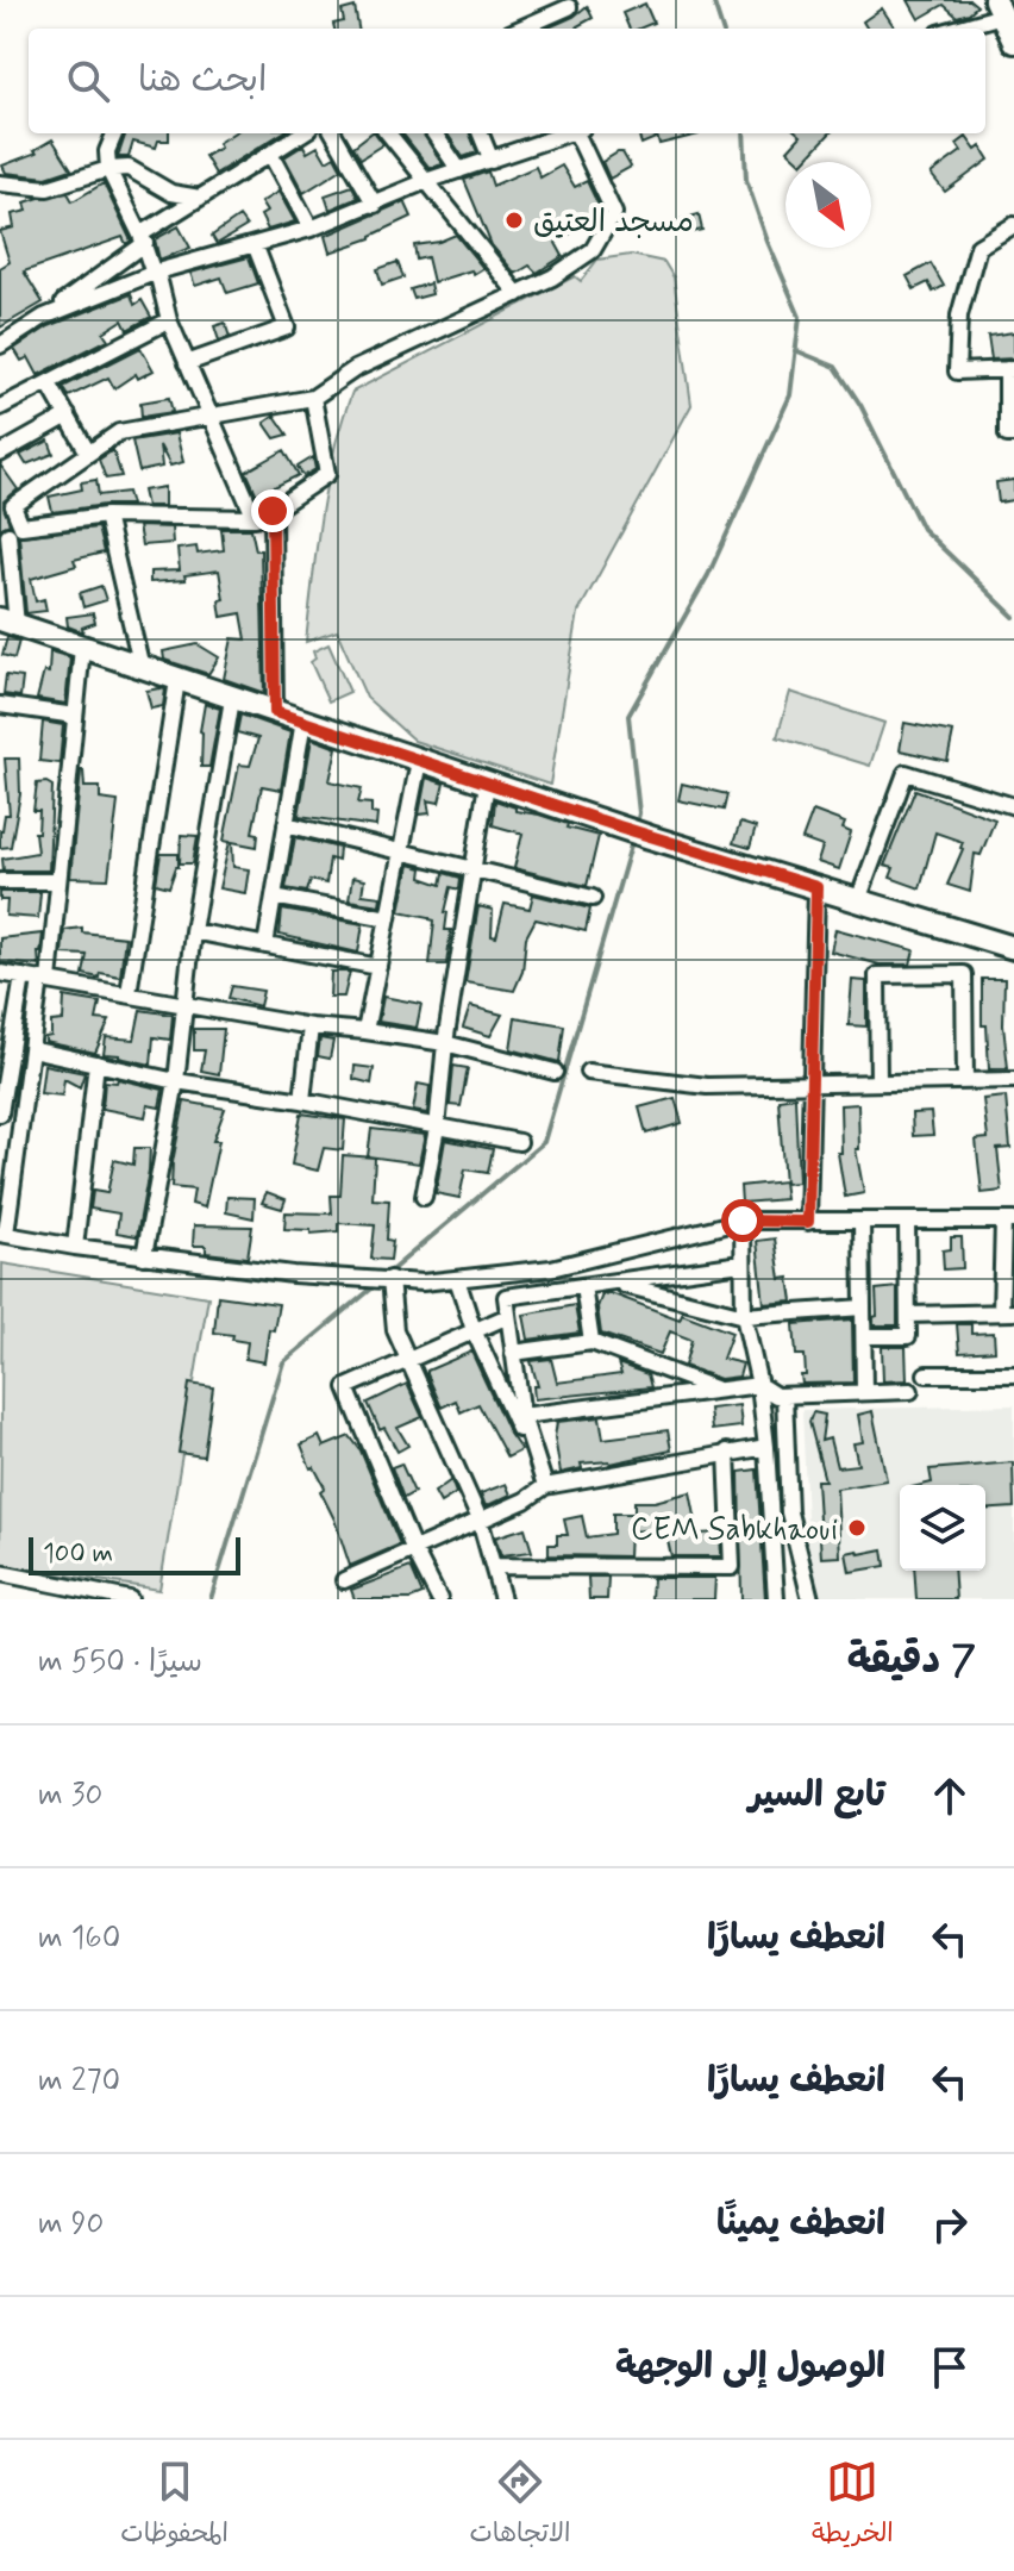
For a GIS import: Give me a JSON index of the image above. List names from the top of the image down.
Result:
{
  "places": ["مسجد العتيق", "CEM Sabkhaoui"],
  "scale_bar": "100 m",
  "north": "bottom right",
  "page": {
    "search": "ابحث هنا",
    "scale": "100 m",
    "heading": ["7 دقيقة", "سيرًا · 550 m"],
    "list": [
      ["تابع السير", "30 m"],
      ["انعطف يسارًا", "160 m"],
      ["انعطف يسارًا", "270 m"],
      ["انعطف يمينًا", "90 m"],
      "الوصول إلى الوجهة"
    ],
    "nav": ["الخريطة", "الاتجاهات", "المحفوظات"]
  }
}
